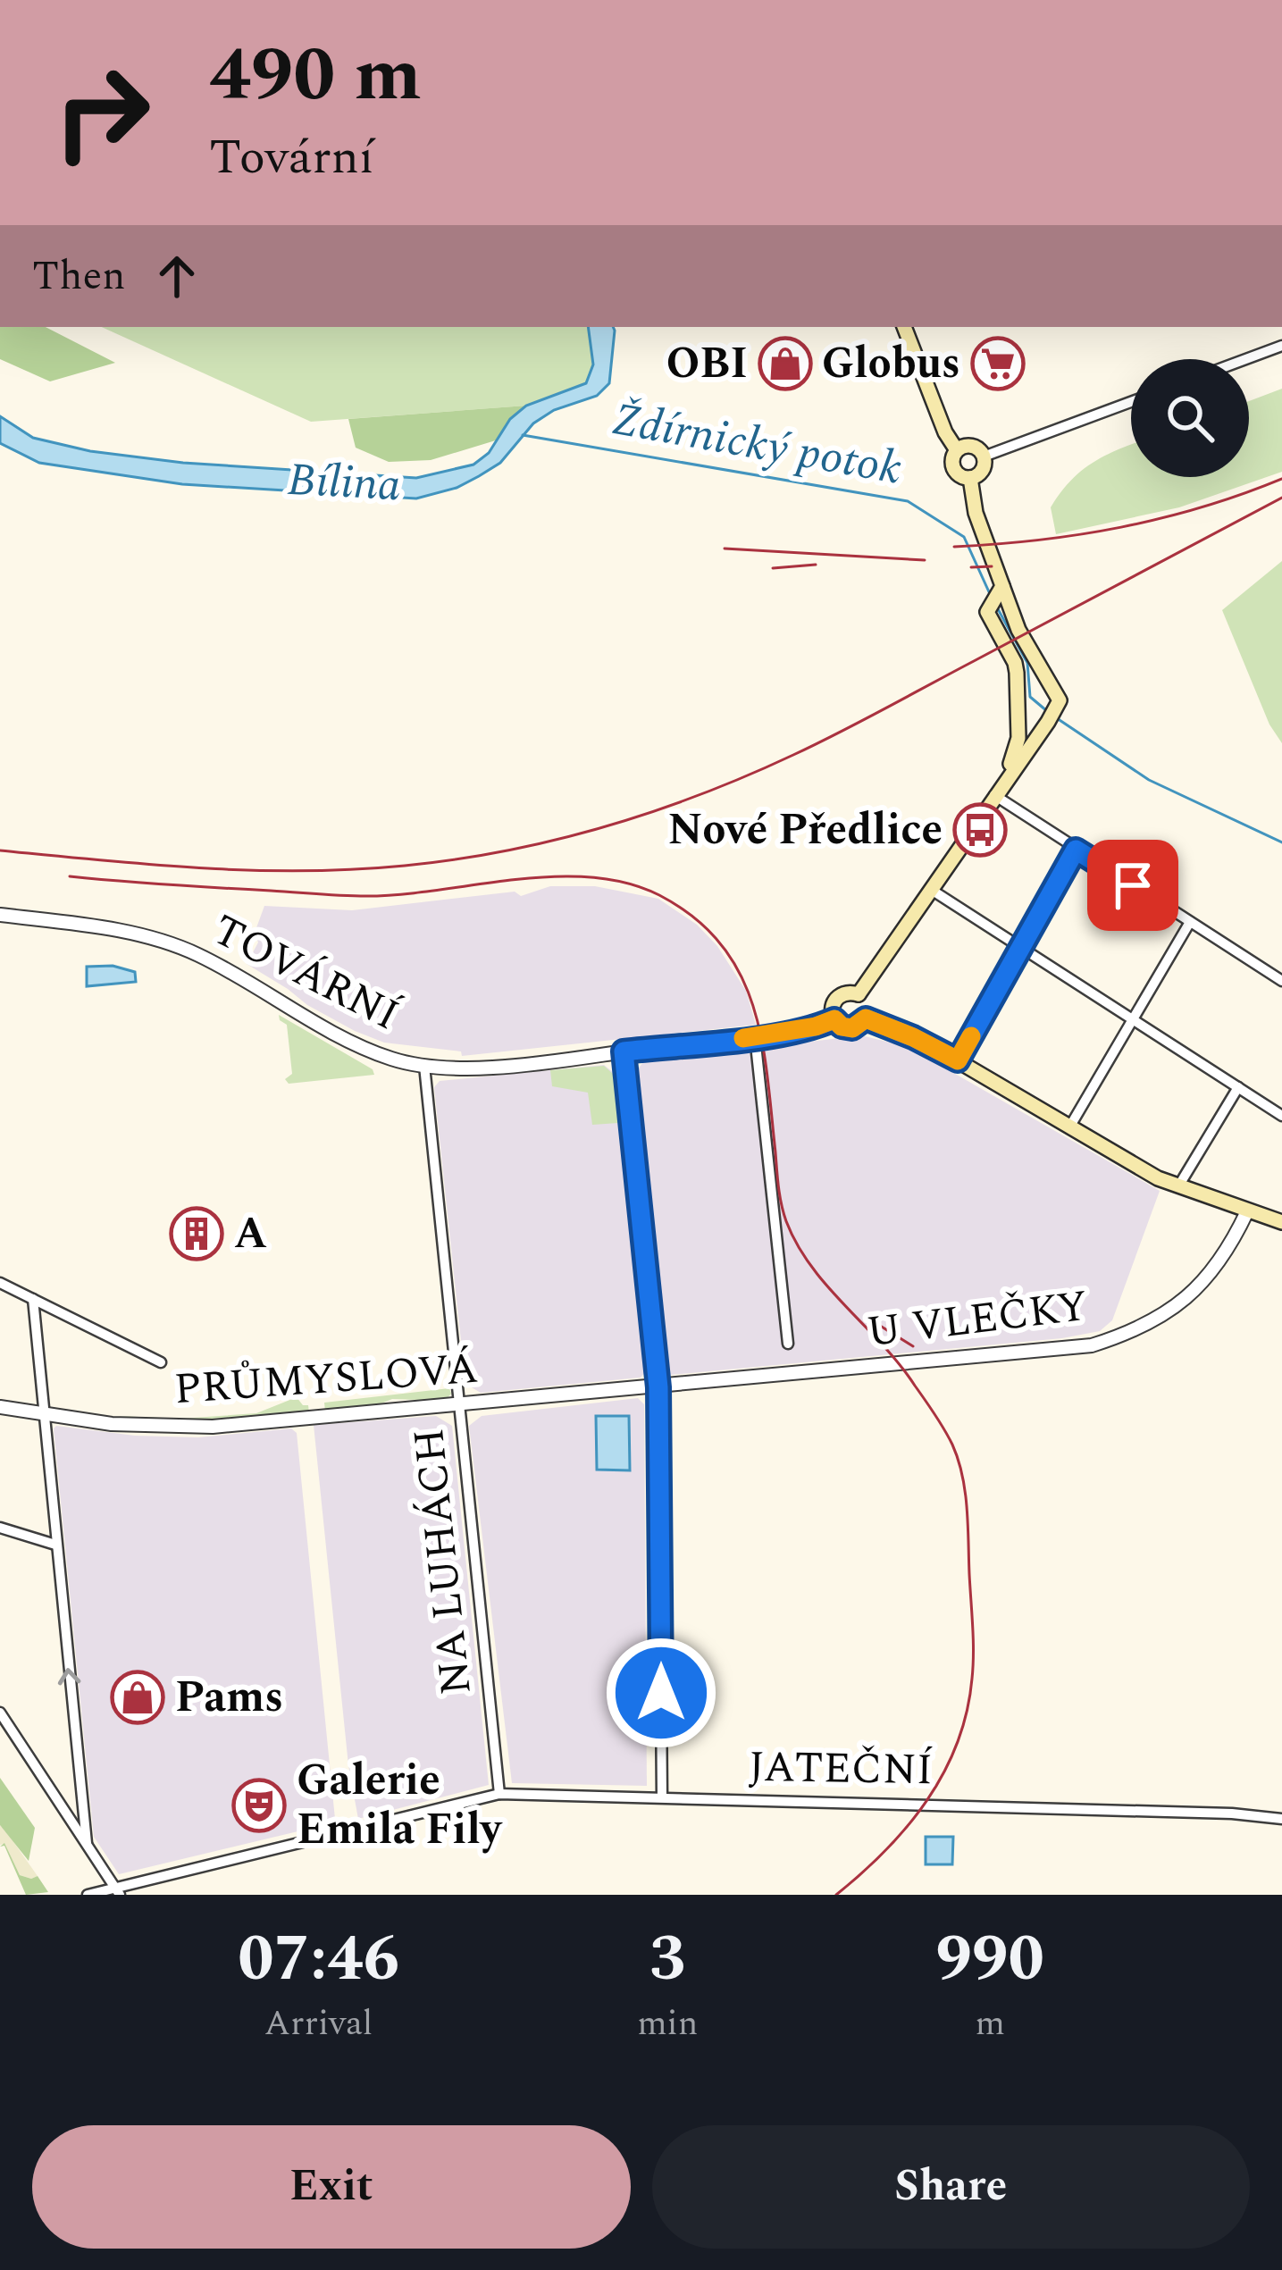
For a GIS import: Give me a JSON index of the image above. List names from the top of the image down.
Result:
{
  "streets": {
    "street": [
      "TOVÁRNÍ",
      "U VLEČKY",
      "PRŮMYSLOVÁ",
      "NA LUHÁCH",
      "JATEČNÍ"
    ]
  },
  "crossings": [
    ["TOVÁRNÍ", "NA LUHÁCH"],
    ["U VLEČKY", "PRŮMYSLOVÁ"],
    ["PRŮMYSLOVÁ", "NA LUHÁCH"],
    ["NA LUHÁCH", "JATEČNÍ"]
  ],
  "water": ["Ždírnický potok", "Bílina"],
  "places": {
    "shop": ["OBI", "Pams"],
    "supermarket": ["Globus"],
    "bus stop": ["Nové Předlice"],
    "building": ["A"],
    "theatre": ["Galerie Emila Fily"]
  },
  "page": {
    "turn": ["490 m", "Tovární"],
    "then": "Then",
    "eta": [
      "07:46",
      "Arrival",
      "3",
      "min",
      "990",
      "m"
    ],
    "buttons": ["Exit", "Share"]
  }
}
